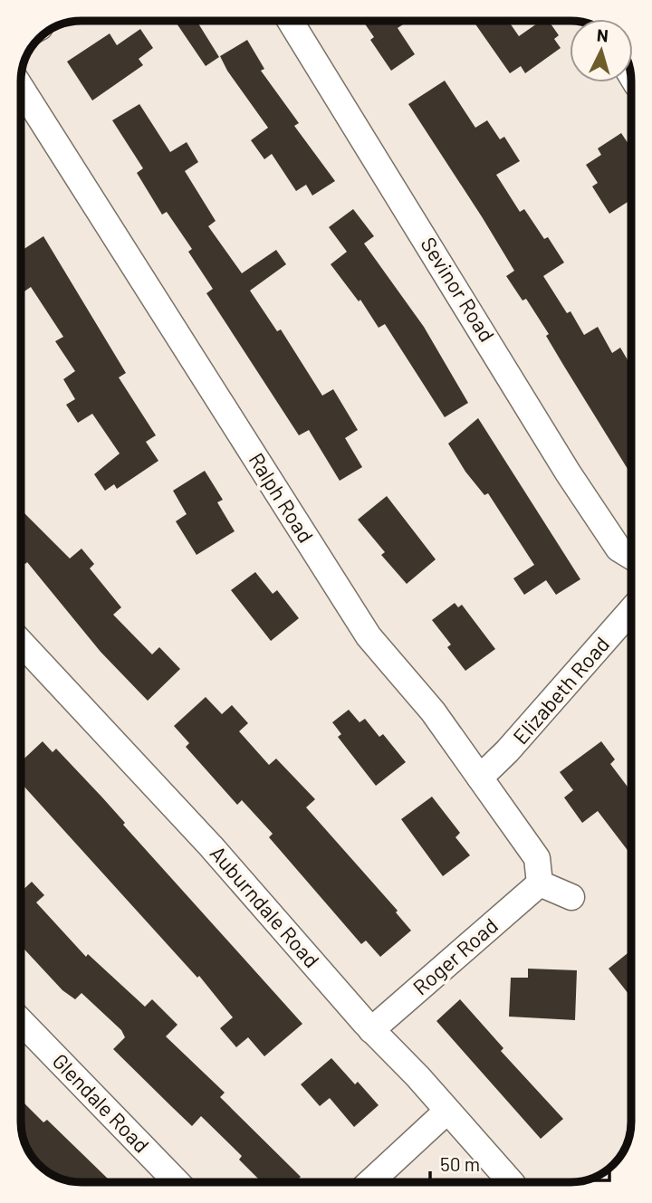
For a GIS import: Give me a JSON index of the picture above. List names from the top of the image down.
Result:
{
  "streets": {
    "street": [
      "Sevinor Road",
      "Ralph Road",
      "Elizabeth Road",
      "Auburndale Road",
      "Roger Road",
      "Glendale Road"
    ]
  },
  "crossings": [
    ["Ralph Road", "Elizabeth Road"],
    ["Ralph Road", "Roger Road"],
    ["Auburndale Road", "Roger Road"]
  ],
  "scale_bar": "50 m",
  "north": "top"
}
